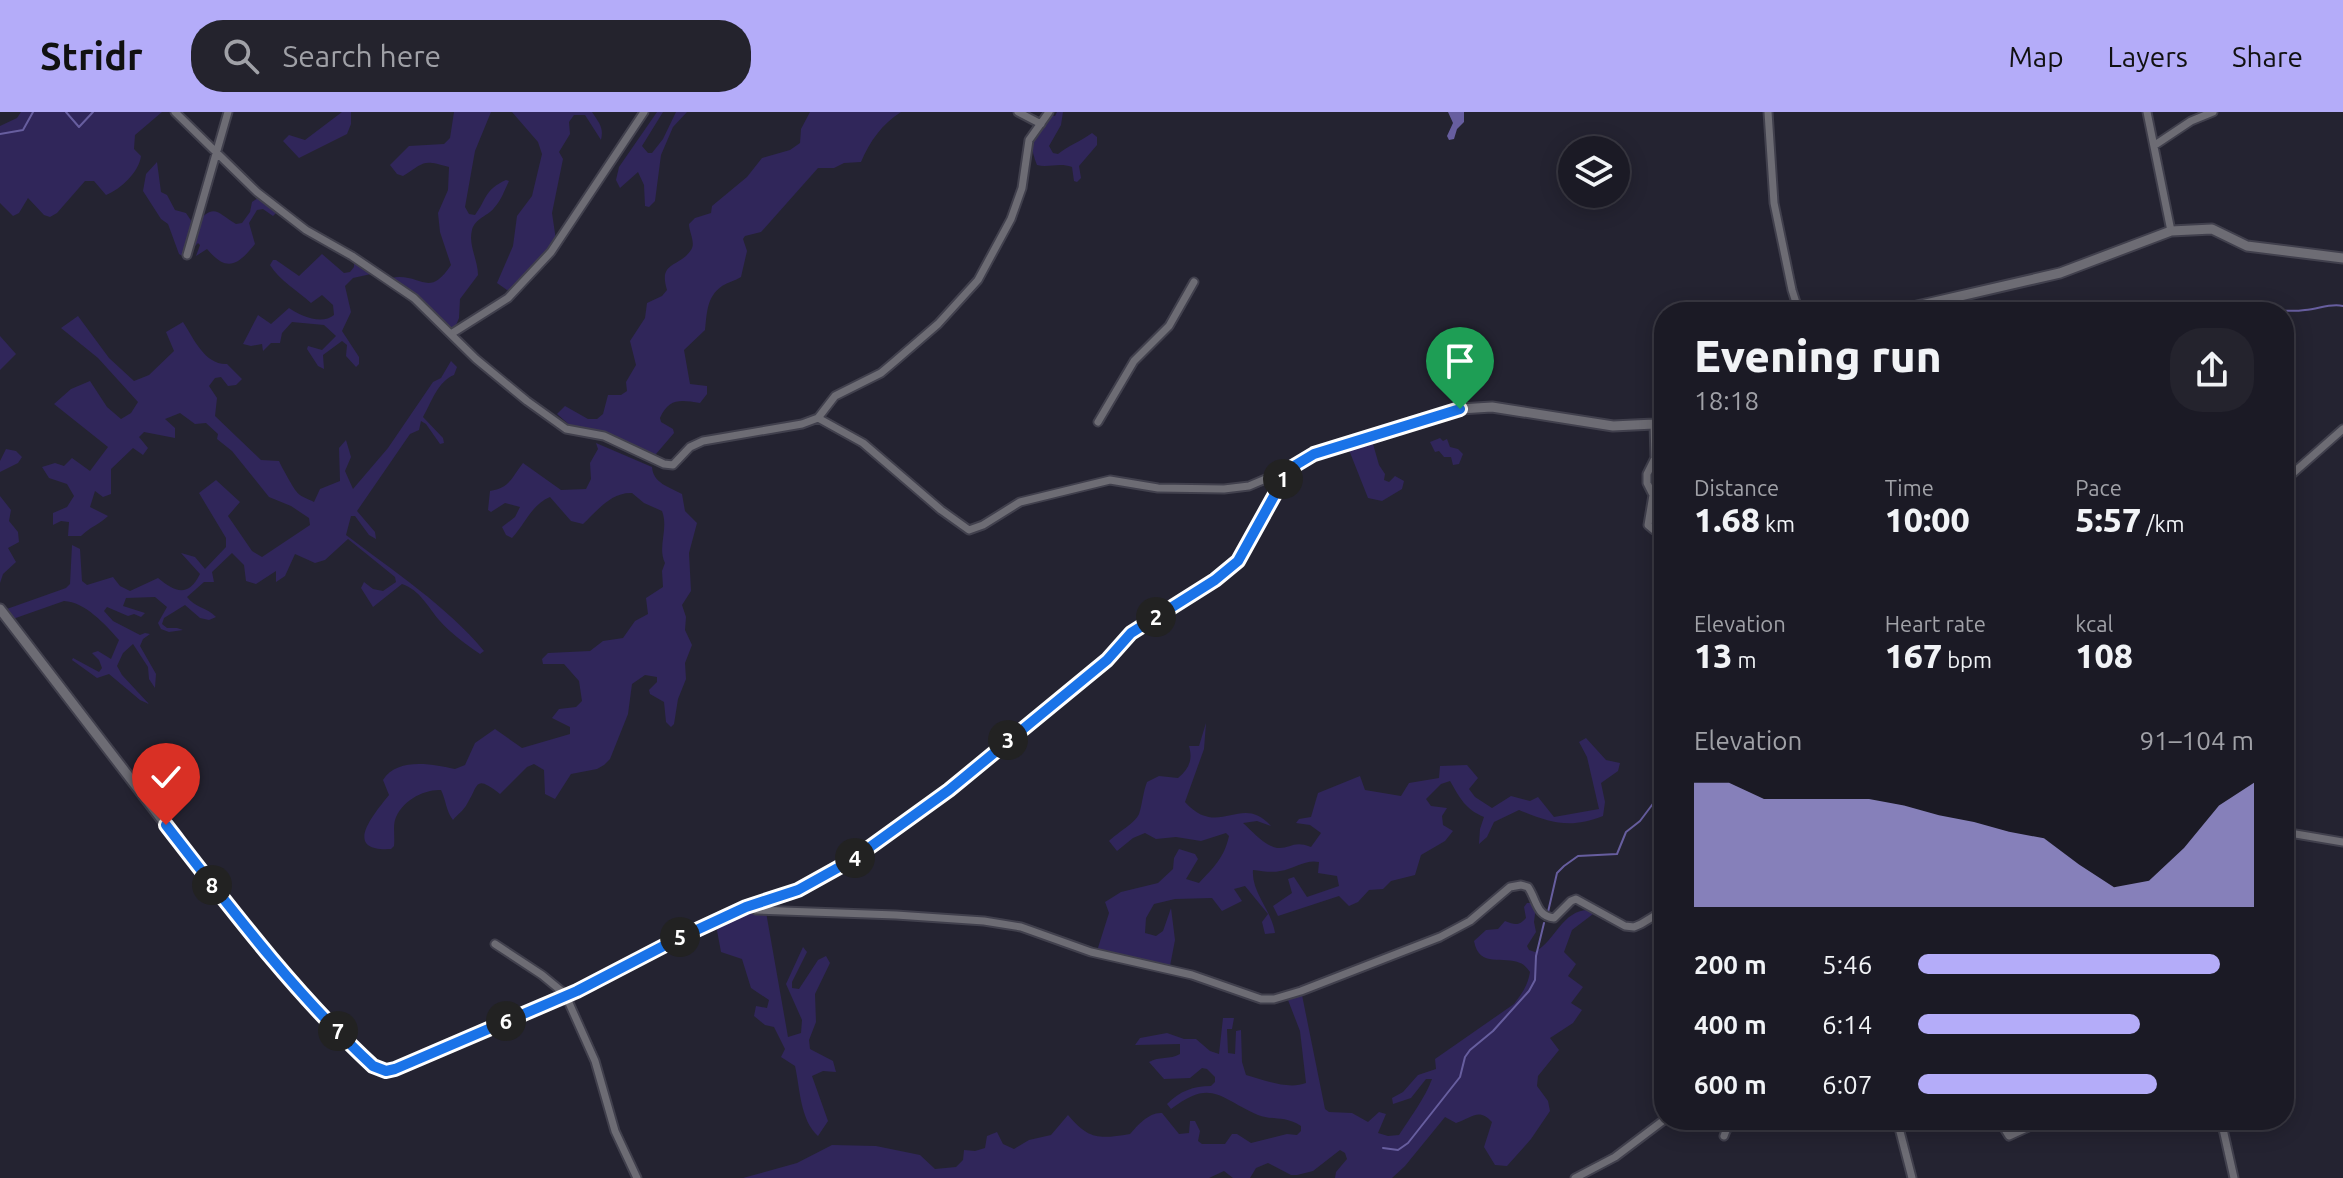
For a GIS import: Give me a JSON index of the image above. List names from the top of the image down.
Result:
{
  "page": {
    "header": "Stridr",
    "search": "Search here",
    "nav": ["Map", "Layers", "Share"],
    "heading": ["Evening run", "18:18"],
    "stats": [
      ["Distance", "1.68 km"],
      ["Time", "10:00"],
      ["Pace", "5:57 /km"],
      ["Elevation", "13 m"],
      ["Heart rate", "167 bpm"],
      ["kcal", "108"]
    ],
    "pins": [
      "1",
      "2",
      "3",
      "4",
      "8",
      "5",
      "6",
      "7"
    ],
    "chart": ["Elevation", "91–104 m"],
    "list": [
      {
        "name": "200 m",
        "note": "5:46"
      },
      {
        "name": "400 m",
        "note": "6:14"
      },
      {
        "name": "600 m",
        "note": "6:07"
      }
    ]
  }
}
